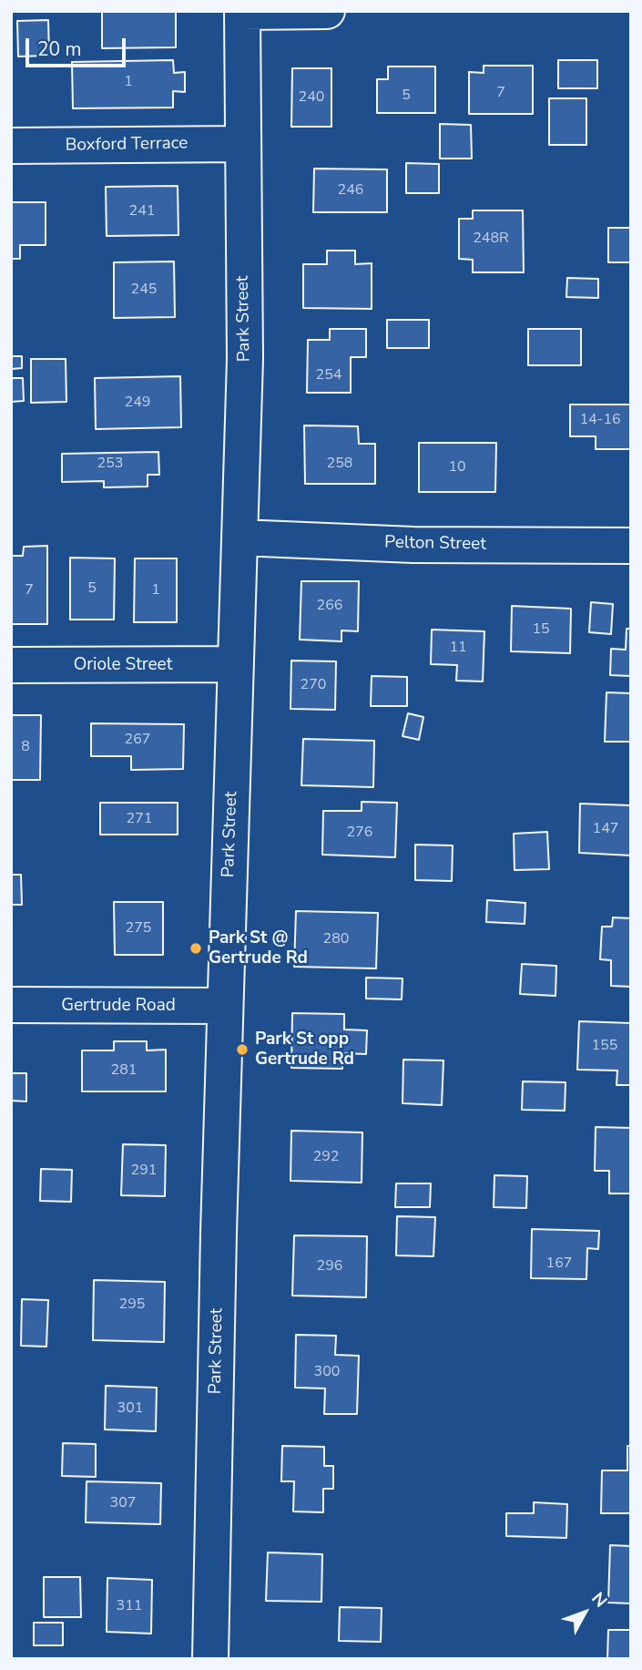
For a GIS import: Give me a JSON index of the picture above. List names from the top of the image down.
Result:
{
  "streets": {
    "street": [
      "Boxford Terrace",
      "Park Street",
      "Pelton Street",
      "Oriole Street",
      "Gertrude Road"
    ]
  },
  "crossings": [
    ["Boxford Terrace", "Park Street"],
    ["Park Street", "Pelton Street"],
    ["Park Street", "Oriole Street"],
    ["Park Street", "Gertrude Road"]
  ],
  "places": ["Park St @ Gertrude Rd", "Park St opp Gertrude Rd"],
  "house_numbers": [
    "1",
    "7",
    "5",
    "240",
    "246",
    "241",
    "248R",
    "245",
    "254",
    "249",
    "14-16",
    "253",
    "258",
    "10",
    "5",
    "7",
    "1",
    "266",
    "15",
    "11",
    "270",
    "267",
    "8",
    "271",
    "147",
    "276",
    "275",
    "280",
    "155",
    "281",
    "292",
    "291",
    "167",
    "296",
    "295",
    "300",
    "301",
    "307",
    "311"
  ],
  "scale_bar": "20 m",
  "north": "top right"
}
